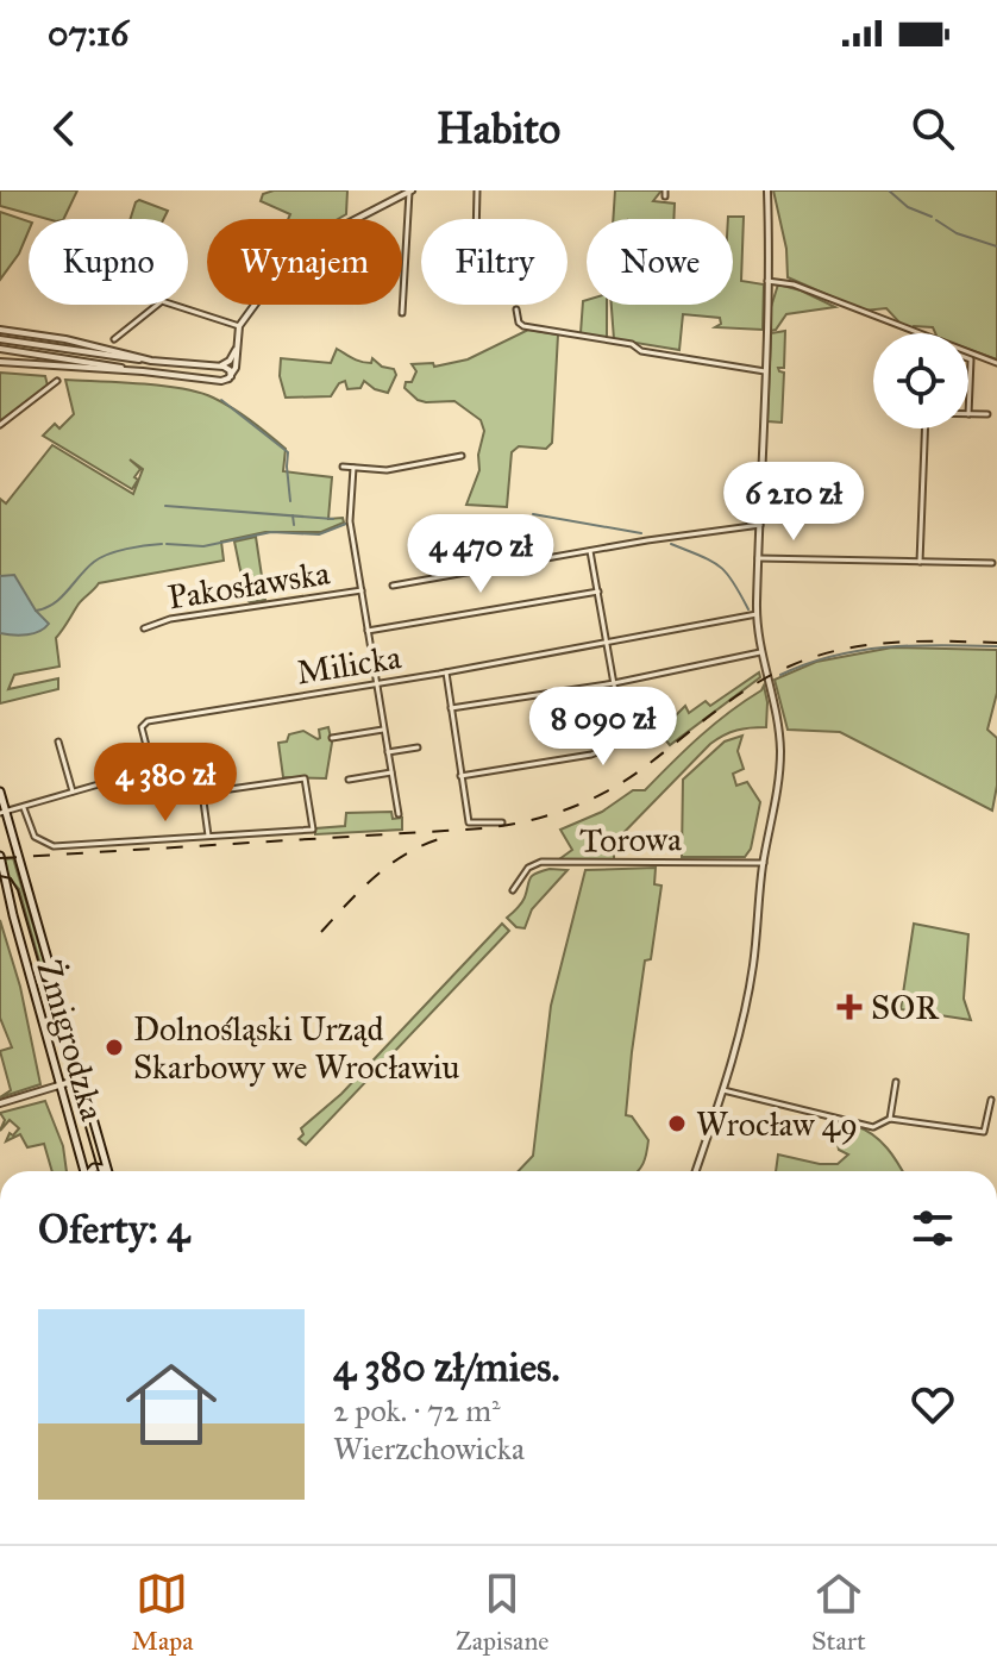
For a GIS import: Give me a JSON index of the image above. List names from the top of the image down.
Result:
{
  "streets": {
    "main road": ["Żmigrodzka"],
    "street": ["Pakosławska", "Milicka", "Torowa"]
  },
  "places": {
    "health": ["SOR"],
    "other": ["Dolnośląski Urząd Skarbowy we Wrocławiu", "Wrocław 49"]
  },
  "page": {
    "status": "07:16",
    "header": "Habito",
    "chip": [
      "Kupno",
      "Wynajem",
      "Filtry",
      "Nowe"
    ],
    "price": [
      "6 210 zł",
      "4 470 zł",
      "8 090 zł",
      "4 380 zł"
    ],
    "heading": "Oferty: 4",
    "list": [
      {
        "name": "4 380 zł/mies.",
        "note": "2 pok. · 72 m² · Wierzchowicka"
      }
    ],
    "tabs": ["Mapa", "Zapisane", "Start"]
  }
}
